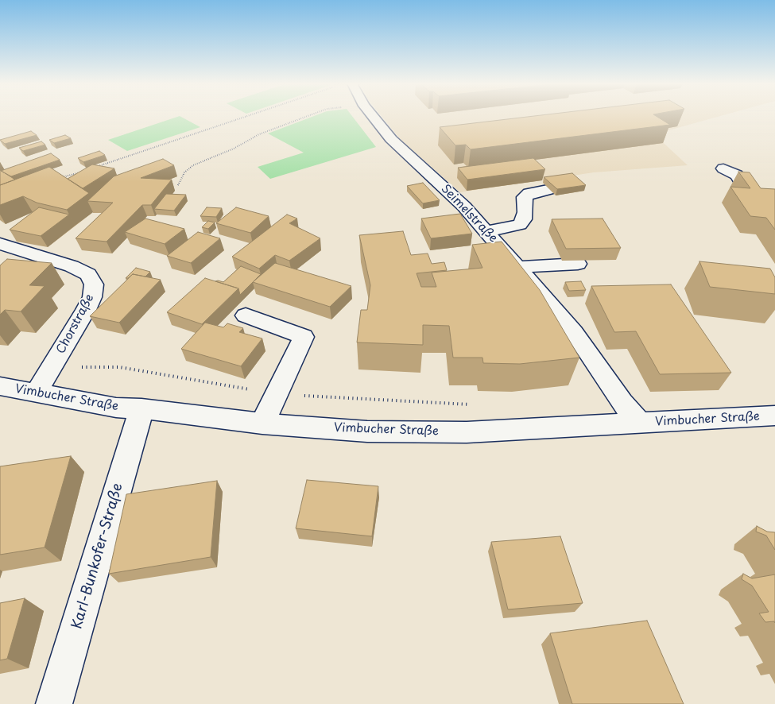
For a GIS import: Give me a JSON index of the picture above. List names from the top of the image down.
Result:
{
  "streets": {
    "street": [
      "Seimelstraße",
      "Chorstraße",
      "Vimbucher Straße",
      "Karl-Bunkofer-Straße"
    ]
  },
  "crossings": [
    ["Seimelstraße", "Vimbucher Straße"],
    ["Chorstraße", "Vimbucher Straße"],
    ["Vimbucher Straße", "Karl-Bunkofer-Straße"]
  ]
}
